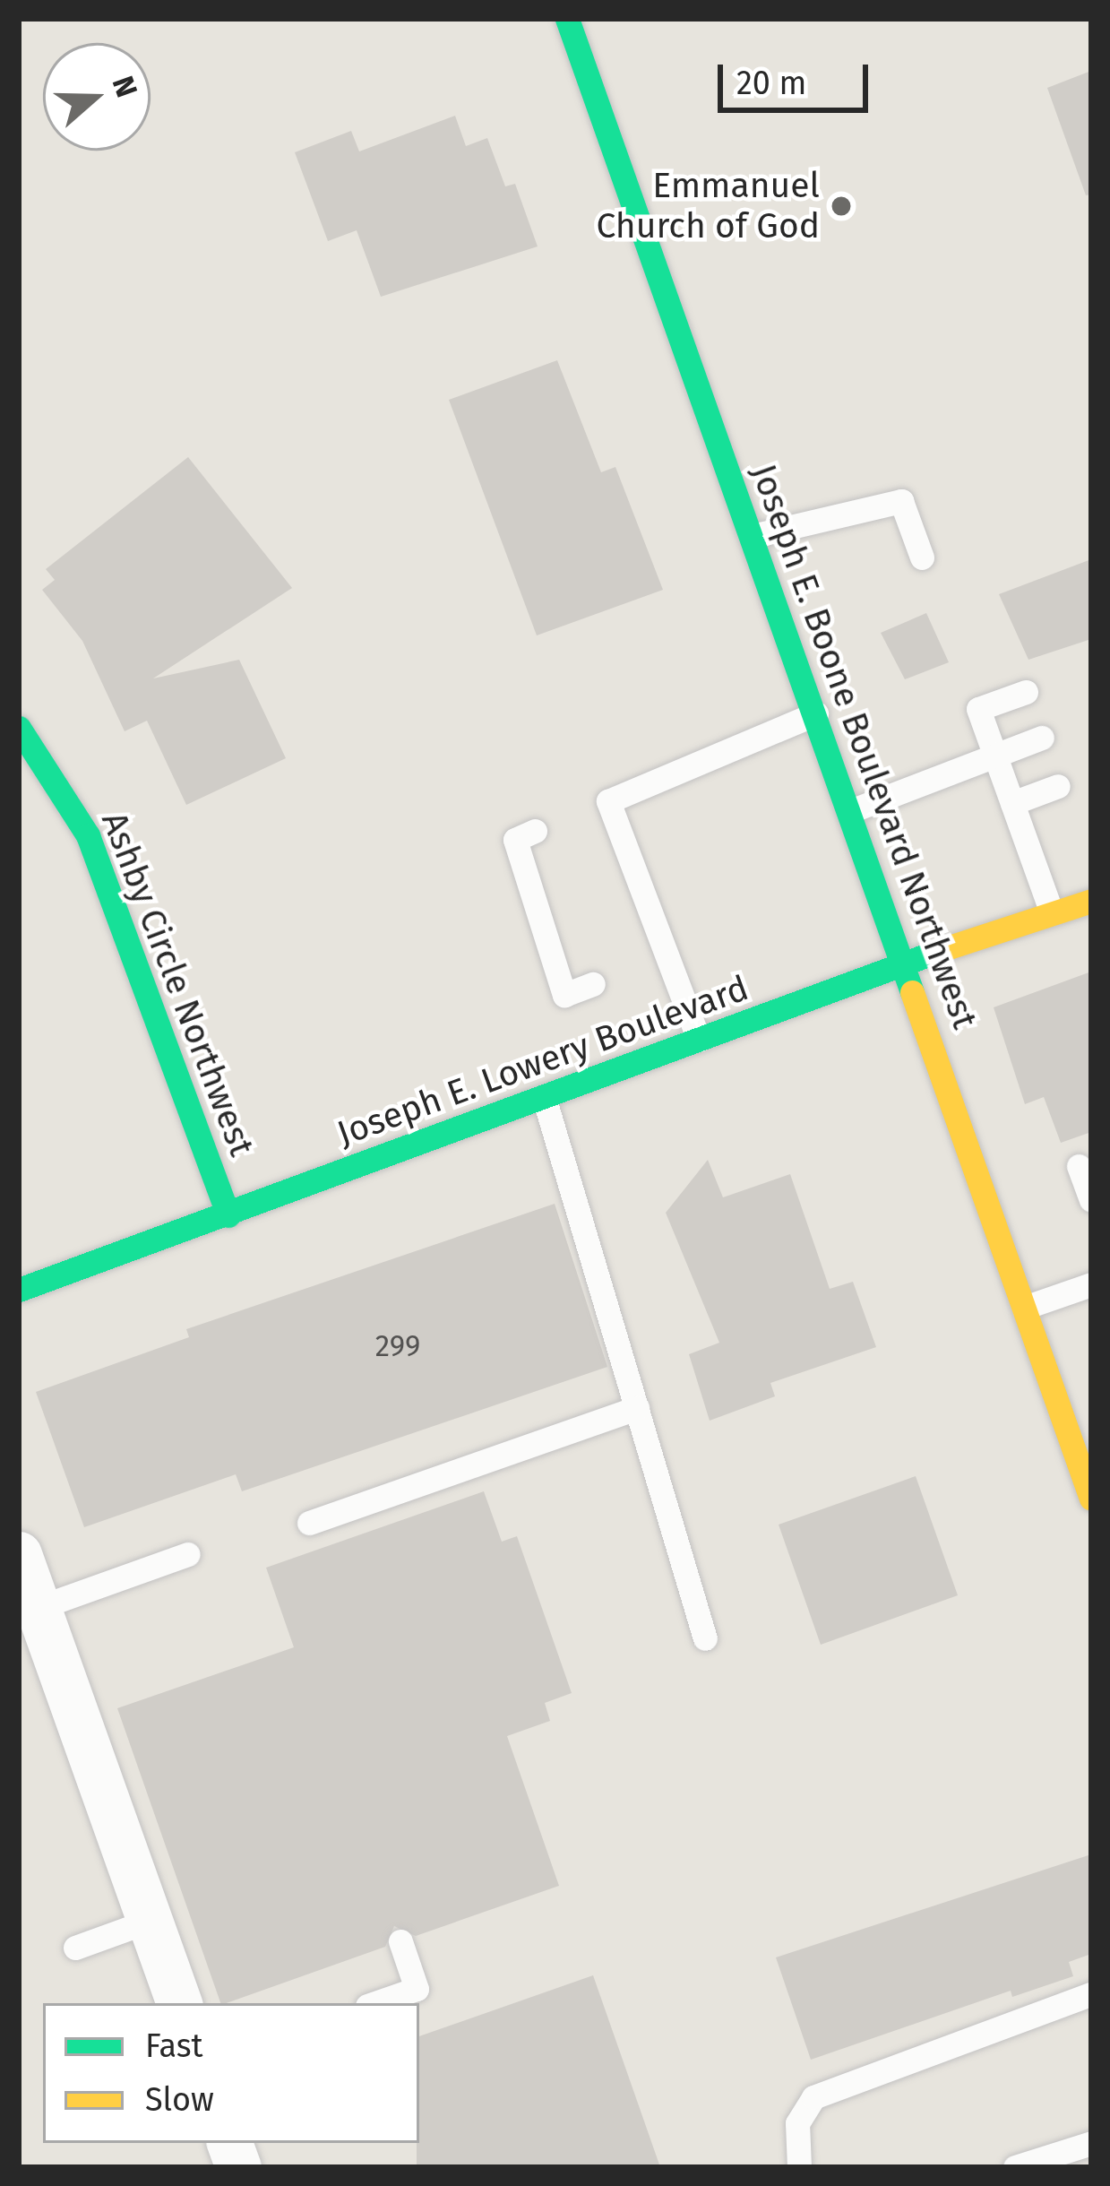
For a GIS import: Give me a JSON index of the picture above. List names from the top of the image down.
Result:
{
  "streets": {
    "main road": ["Joseph E. Boone Boulevard Northwest", "Ashby Circle Northwest", "Joseph E. Lowery Boulevard"]
  },
  "crossings": [
    ["Joseph E. Boone Boulevard Northwest", "Joseph E. Lowery Boulevard"],
    ["Ashby Circle Northwest", "Joseph E. Lowery Boulevard"]
  ],
  "places": ["Emmanuel Church of God"],
  "house_numbers": ["299"],
  "legend": ["Fast", "Slow"],
  "scale_bar": "20 m",
  "north": "right"
}
